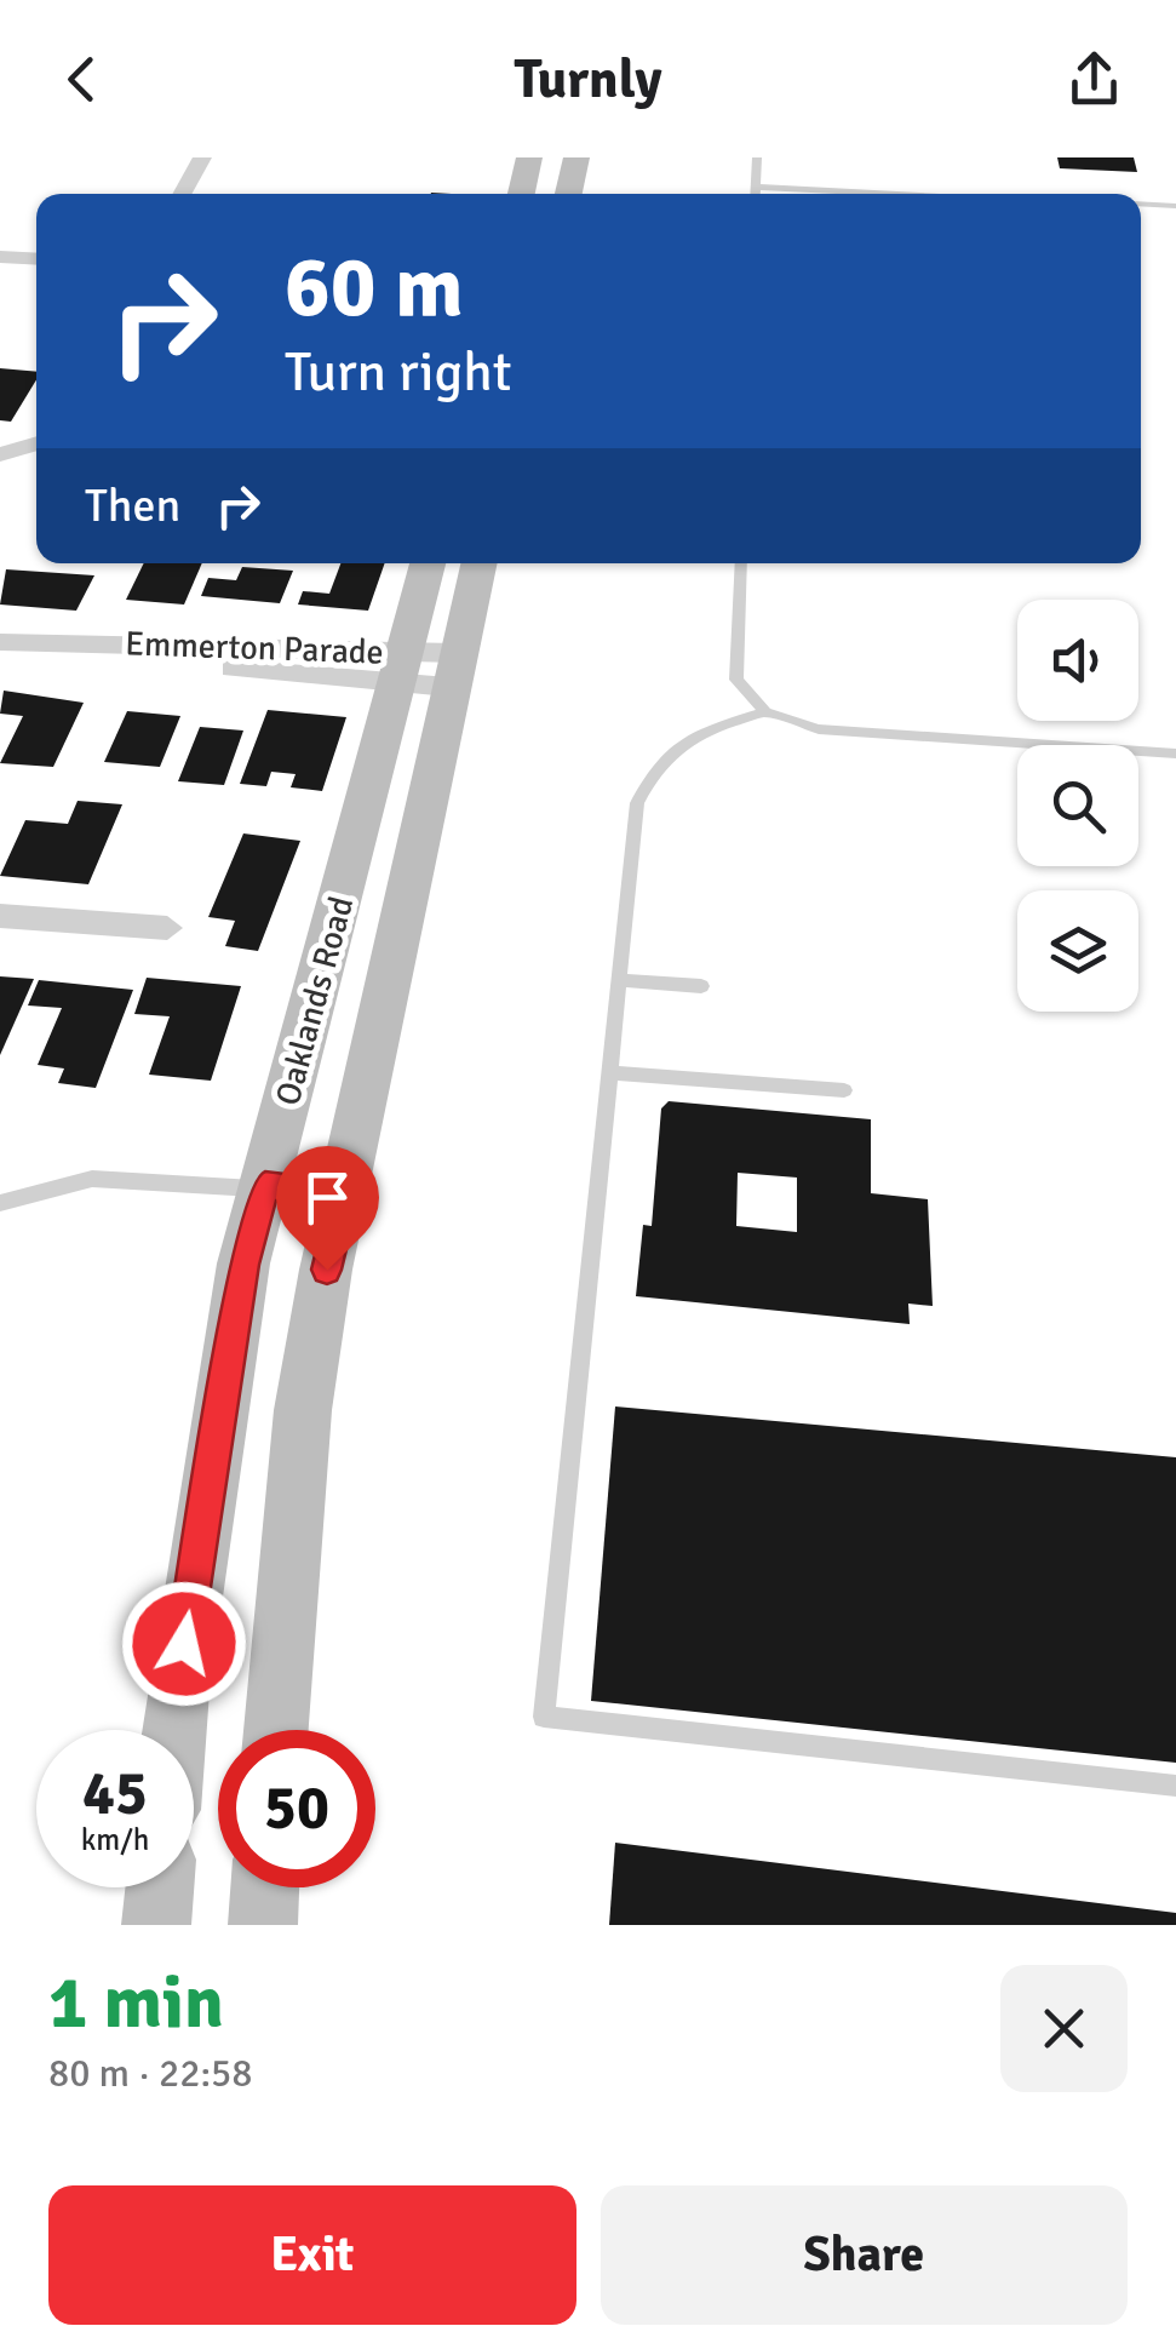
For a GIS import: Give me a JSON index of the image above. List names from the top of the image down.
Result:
{
  "streets": {
    "main road": ["Oaklands Road"],
    "street": ["Emmerton Parade"]
  },
  "crossings": [
    ["Emmerton Parade", "Oaklands Road"]
  ],
  "page": {
    "header": "Turnly",
    "turn": ["60 m", "Turn right"],
    "then": "Then",
    "speed": "45 km/h",
    "limit": "50",
    "heading": ["1 min", "80 m · 22:58"],
    "buttons": ["Exit", "Share"]
  }
}
